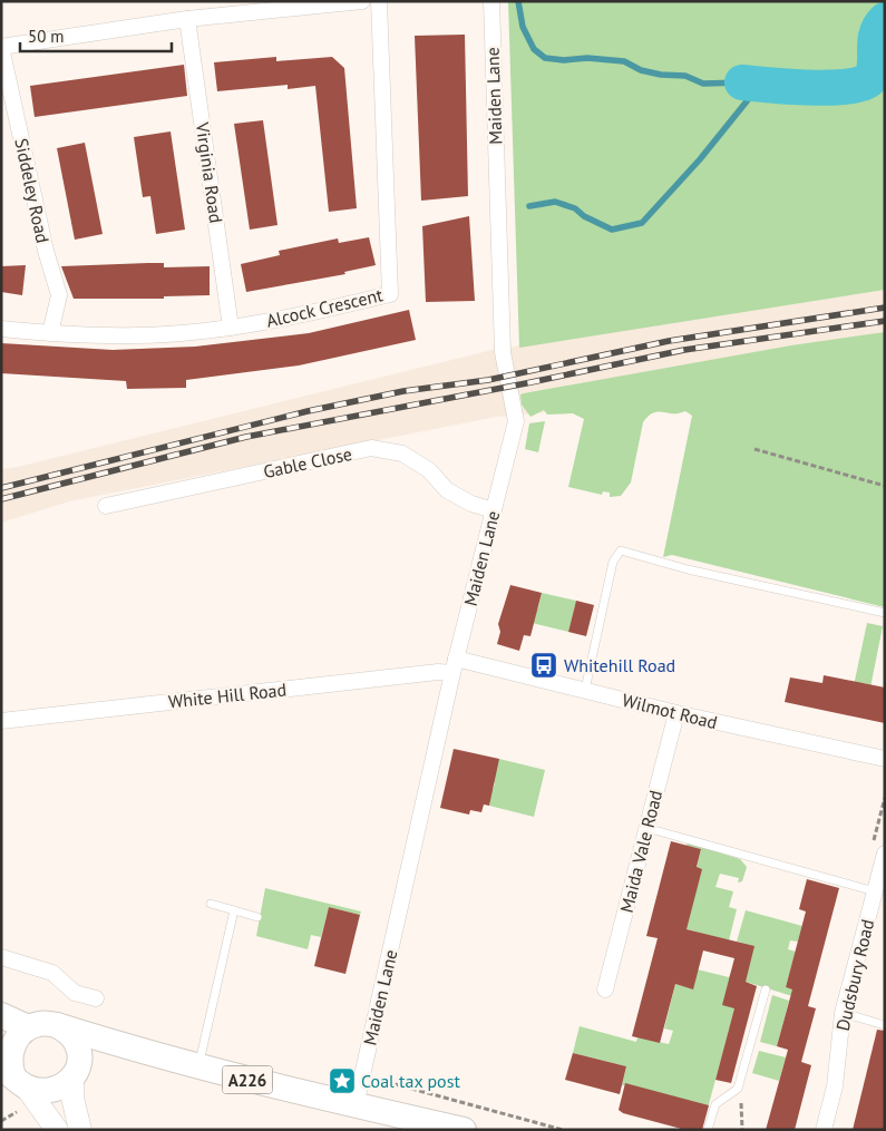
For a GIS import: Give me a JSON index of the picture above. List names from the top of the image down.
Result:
{
  "streets": {
    "main road": ["A226"],
    "street": [
      "Maiden Lane",
      "Virginia Road",
      "Siddeley Road",
      "Alcock Crescent",
      "Gable Close",
      "White Hill Road",
      "Wilmot Road",
      "Maida Vale Road",
      "Dudsbury Road"
    ]
  },
  "crossings": [
    ["Maiden Lane", "Gable Close"],
    ["Maiden Lane", "White Hill Road"],
    ["Maiden Lane", "Wilmot Road"],
    ["Maiden Lane", "A226"],
    ["Virginia Road", "Alcock Crescent"],
    ["Siddeley Road", "Alcock Crescent"],
    ["White Hill Road", "Wilmot Road"],
    ["Wilmot Road", "Maida Vale Road"]
  ],
  "places": {
    "bus stop": ["Whitehill Road"],
    "place": ["Coal tax post"]
  },
  "scale_bar": "50 m"
}
